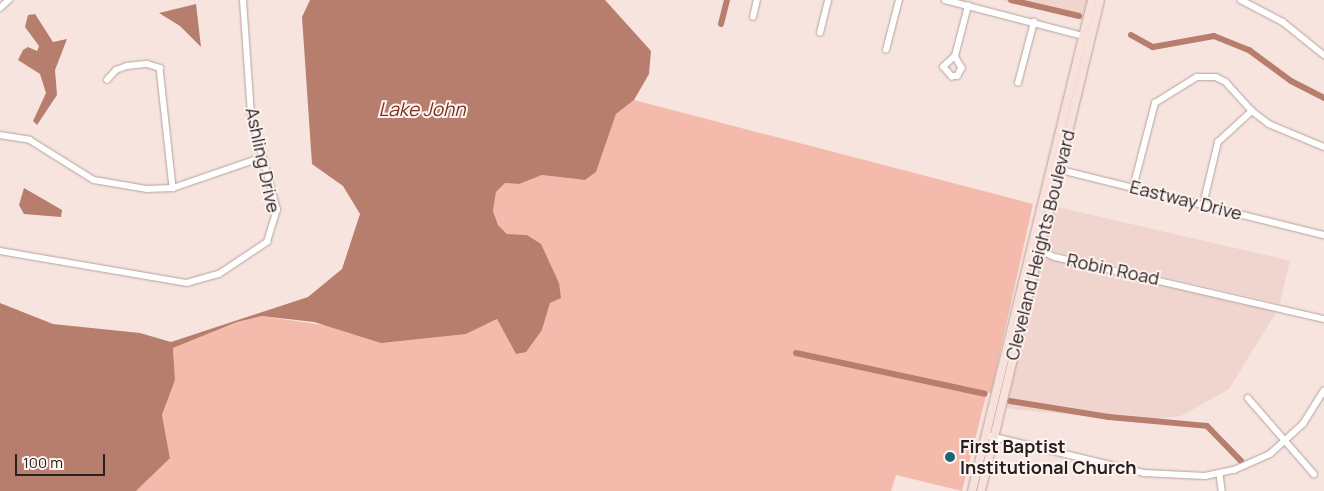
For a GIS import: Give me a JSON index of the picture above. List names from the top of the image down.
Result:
{
  "streets": {
    "street": [
      "Ashling Drive",
      "Eastway Drive",
      "Cleveland Heights Boulevard",
      "Robin Road"
    ]
  },
  "crossings": [
    ["Eastway Drive", "Cleveland Heights Boulevard"],
    ["Cleveland Heights Boulevard", "Robin Road"]
  ],
  "water": ["Lake John"],
  "places": ["First Baptist Institutional Church"],
  "scale_bar": "100 m"
}
